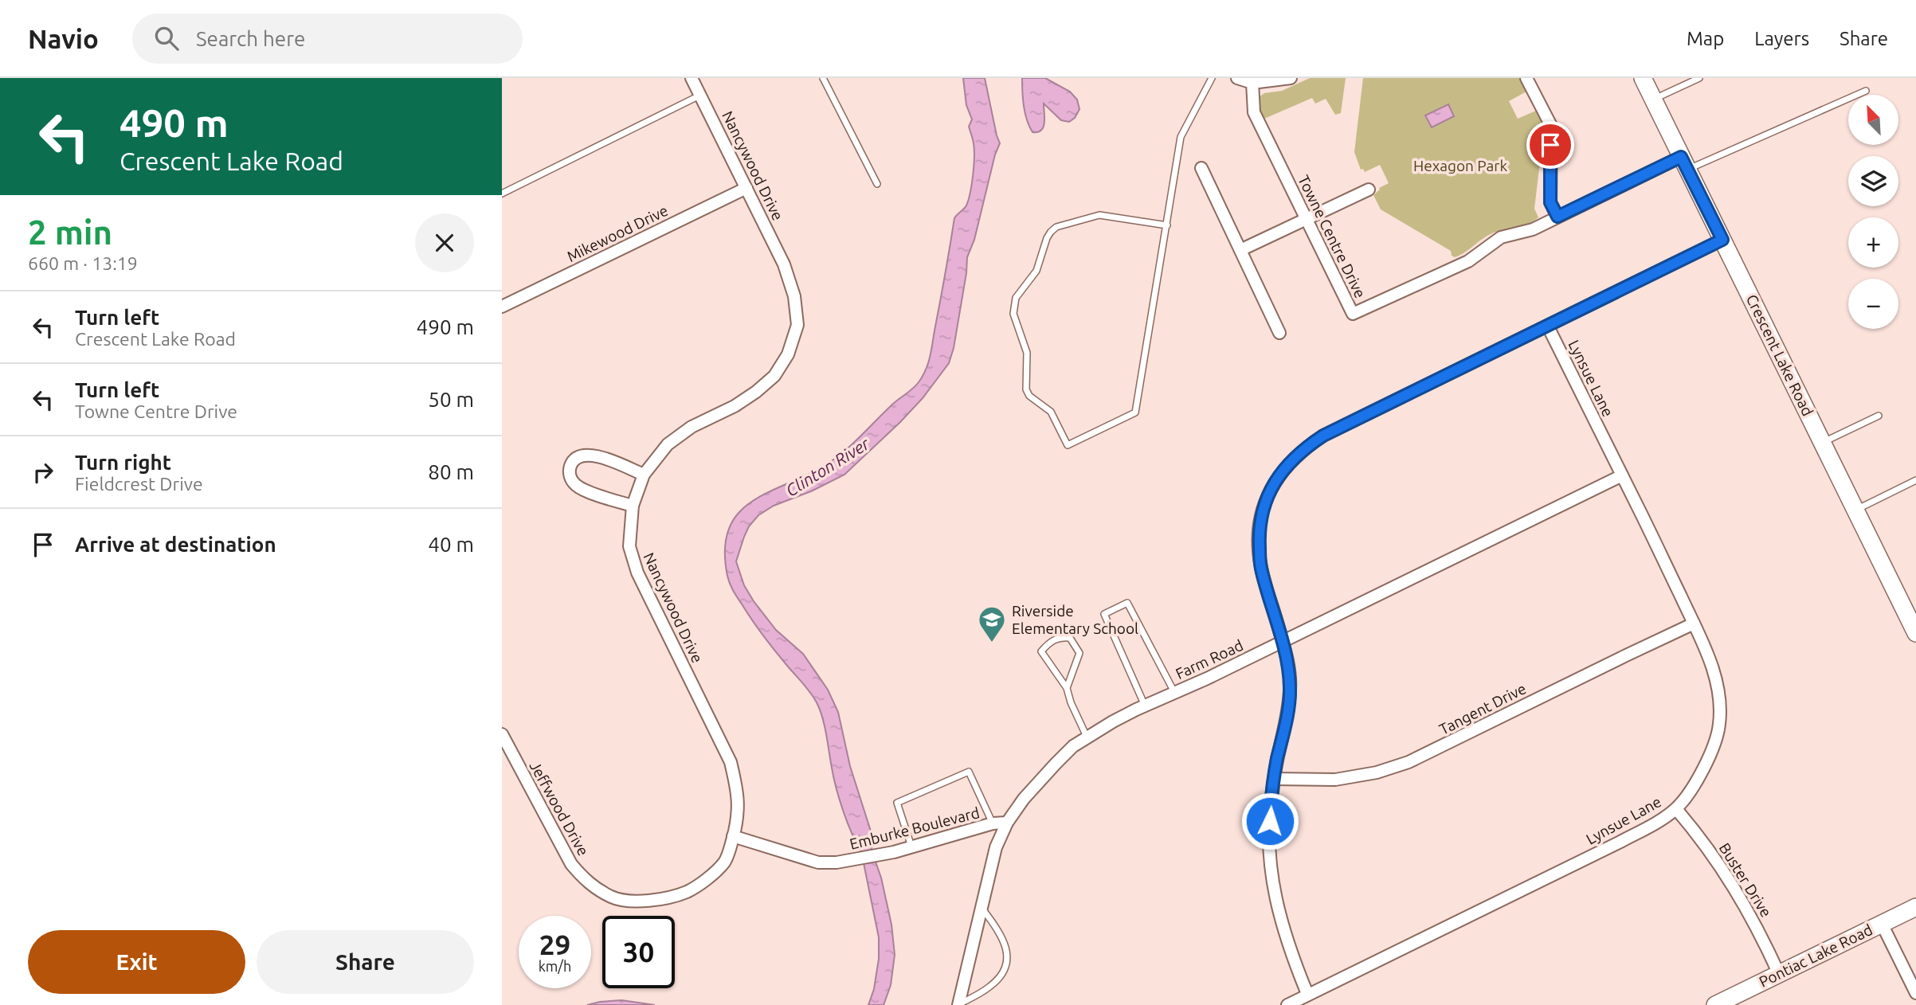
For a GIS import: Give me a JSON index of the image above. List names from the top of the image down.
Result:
{
  "streets": {
    "street": [
      "Nancywood Drive",
      "Mikewood Drive",
      "Towne Centre Drive",
      "Crescent Lake Road",
      "Lynsue Lane",
      "Farm Road",
      "Tangent Drive",
      "Jeffwood Drive",
      "Emburke Boulevard",
      "Buster Drive",
      "Pontiac Lake Road"
    ]
  },
  "crossings": [
    ["Nancywood Drive", "Mikewood Drive"],
    ["Nancywood Drive", "Jeffwood Drive"],
    ["Nancywood Drive", "Emburke Boulevard"],
    ["Towne Centre Drive", "Crescent Lake Road"],
    ["Lynsue Lane", "Farm Road"],
    ["Lynsue Lane", "Tangent Drive"],
    ["Lynsue Lane", "Buster Drive"],
    ["Farm Road", "Emburke Boulevard"],
    ["Jeffwood Drive", "Emburke Boulevard"],
    ["Buster Drive", "Pontiac Lake Road"]
  ],
  "water": ["Clinton River"],
  "parks": ["Hexagon Park"],
  "places": {
    "school or university": ["Riverside Elementary School"]
  },
  "north": "top left",
  "page": {
    "header": "Navio",
    "search": "Search here",
    "nav": ["Map", "Layers", "Share"],
    "turn": ["490 m", "Crescent Lake Road"],
    "map_buttons": ["+", "−"],
    "heading": ["2 min", "660 m · 13:19"],
    "list": [
      {
        "name": "Turn left",
        "note": "Crescent Lake Road",
        "value": "490 m"
      },
      {
        "name": "Turn left",
        "note": "Towne Centre Drive",
        "value": "50 m"
      },
      {
        "name": "Turn right",
        "note": "Fieldcrest Drive",
        "value": "80 m"
      },
      {
        "name": "Arrive at destination",
        "value": "40 m"
      }
    ],
    "speed": "29 km/h",
    "limit": "30",
    "buttons": ["Exit", "Share"]
  }
}
